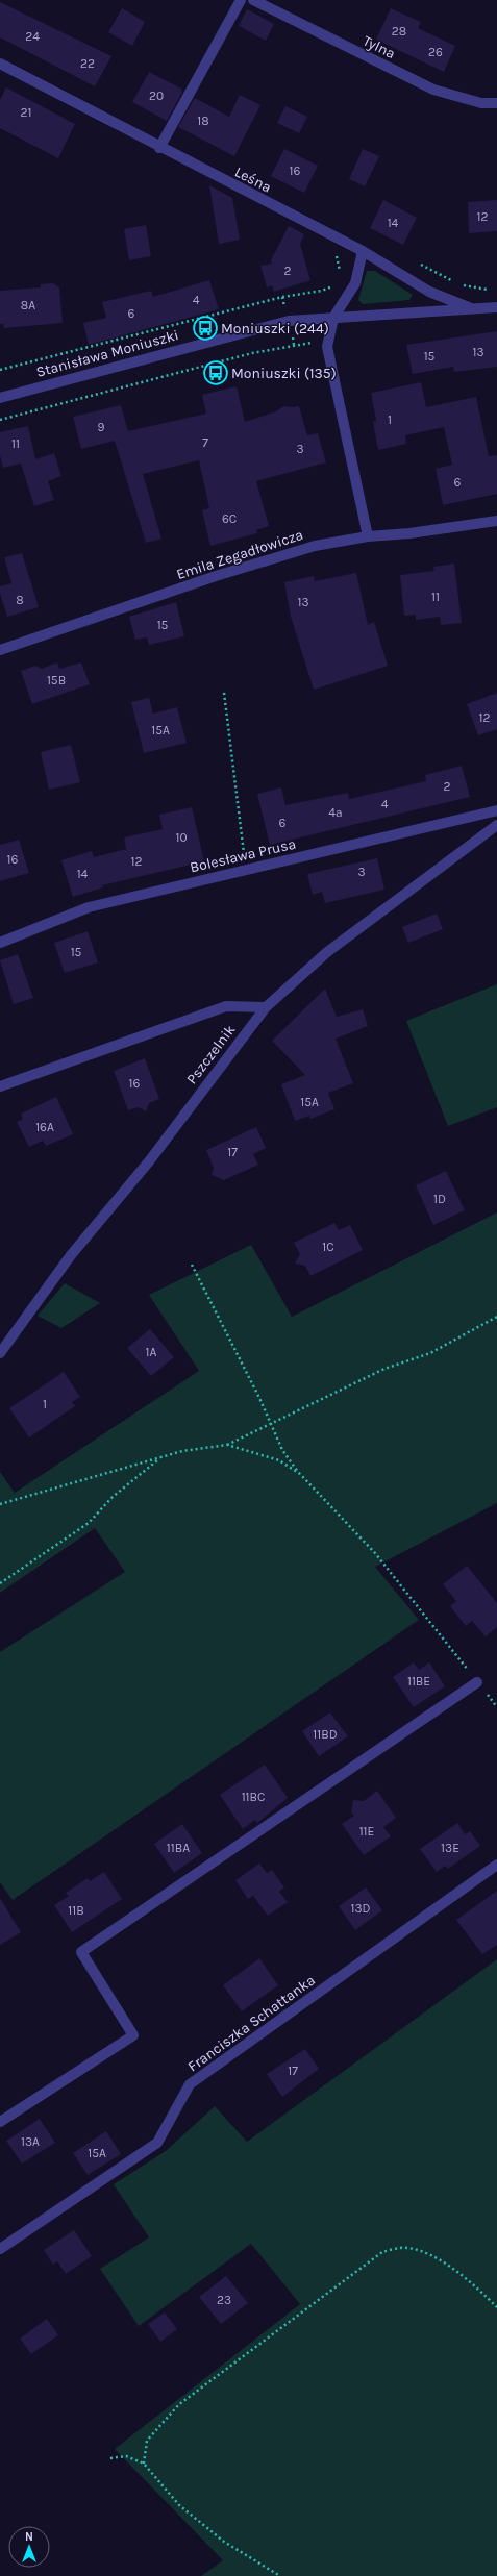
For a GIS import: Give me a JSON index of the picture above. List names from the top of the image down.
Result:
{
  "streets": {
    "street": [
      "Tylna",
      "Leśna",
      "Stanisława Moniuszki",
      "Emila Zegadłowicza",
      "Bolesława Prusa",
      "Pszczelnik",
      "Franciszka Schattanka"
    ]
  },
  "crossings": [
    ["Leśna", "Stanisława Moniuszki"]
  ],
  "places": {
    "bus stop": ["Moniuszki (244)", "Moniuszki (135)"]
  },
  "house_numbers": [
    "28",
    "24",
    "26",
    "22",
    "20",
    "21",
    "18",
    "16",
    "12",
    "14",
    "2",
    "4",
    "8A",
    "6",
    "13",
    "15",
    "1",
    "9",
    "7",
    "11",
    "3",
    "6",
    "6C",
    "11",
    "8",
    "13",
    "15",
    "15B",
    "12",
    "15A",
    "2",
    "4",
    "4a",
    "6",
    "10",
    "16",
    "12",
    "3",
    "14",
    "15",
    "16",
    "15A",
    "16A",
    "17",
    "1D",
    "1C",
    "1A",
    "1",
    "11BE",
    "11BD",
    "11BC",
    "11E",
    "11BA",
    "13E",
    "13D",
    "11B",
    "17",
    "13A",
    "15A",
    "23"
  ],
  "north": "top"
}
